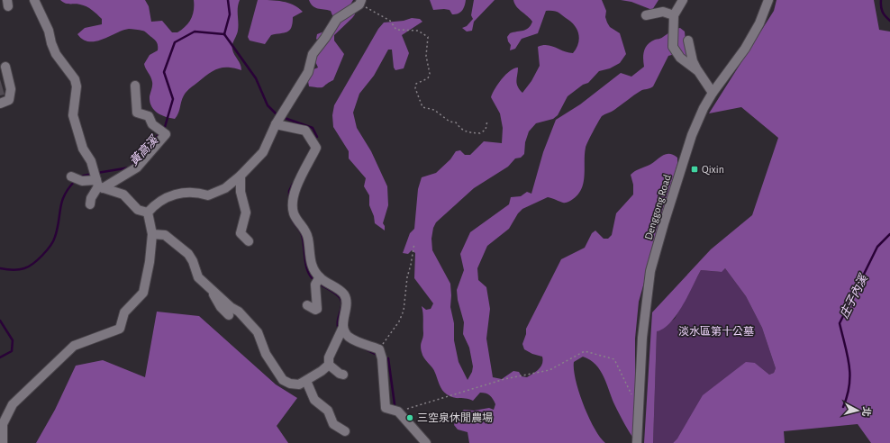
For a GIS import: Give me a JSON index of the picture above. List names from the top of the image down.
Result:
{
  "streets": {
    "street": ["Denggong Road"]
  },
  "water": ["黃高溪", "庄子內溪"],
  "parks": ["淡水區第十公墓"],
  "places": {
    "transit": ["Qixin"],
    "other": ["三空泉休閒農場"]
  },
  "north": "right"
}
